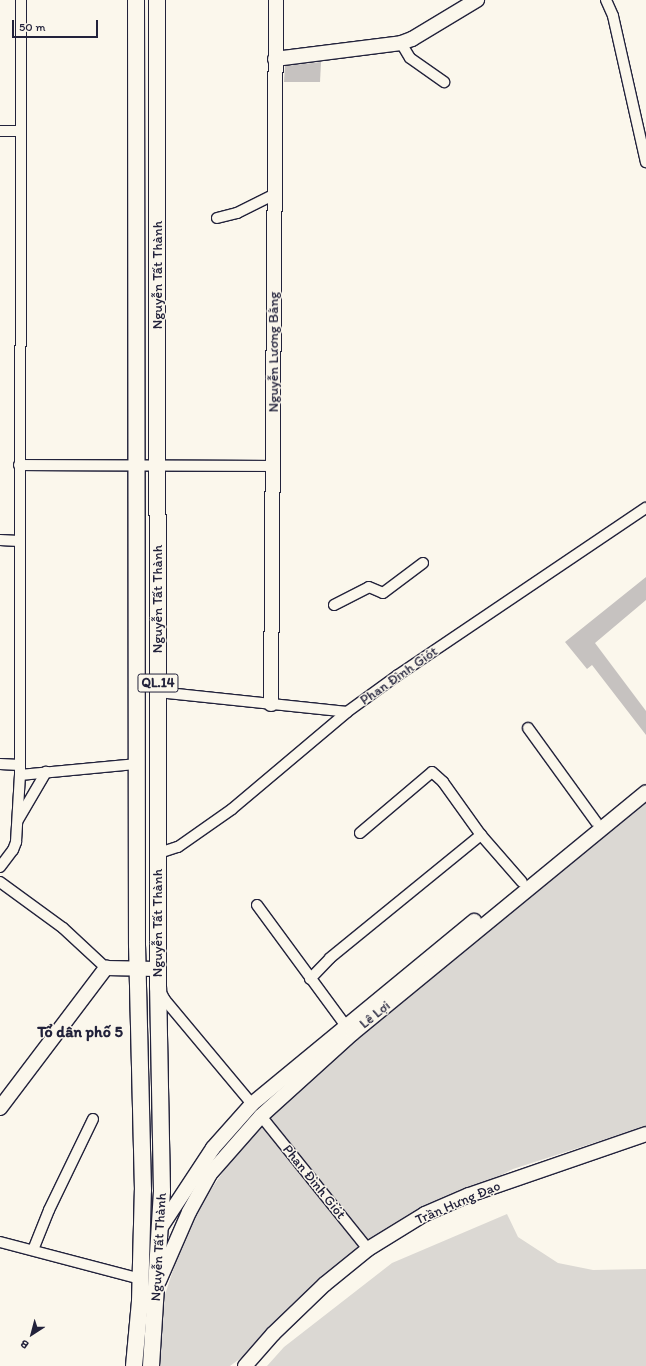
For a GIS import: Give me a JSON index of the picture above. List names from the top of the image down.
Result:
{
  "streets": {
    "main road": ["Nguyễn Tất Thành", "QL.14"],
    "street": [
      "Nguyễn Lương Bằng",
      "Phan Đình Giót",
      "Lê Lợi",
      "Trần Hưng Đạo"
    ]
  },
  "crossings": [
    ["Nguyễn Tất Thành", "Phan Đình Giót"],
    ["Nguyễn Tất Thành", "Lê Lợi"],
    ["Phan Đình Giót", "Lê Lợi"],
    ["Phan Đình Giót", "Trần Hưng Đạo"]
  ],
  "districts": ["Tổ dân phố 5"],
  "scale_bar": "50 m",
  "north": "bottom left"
}
